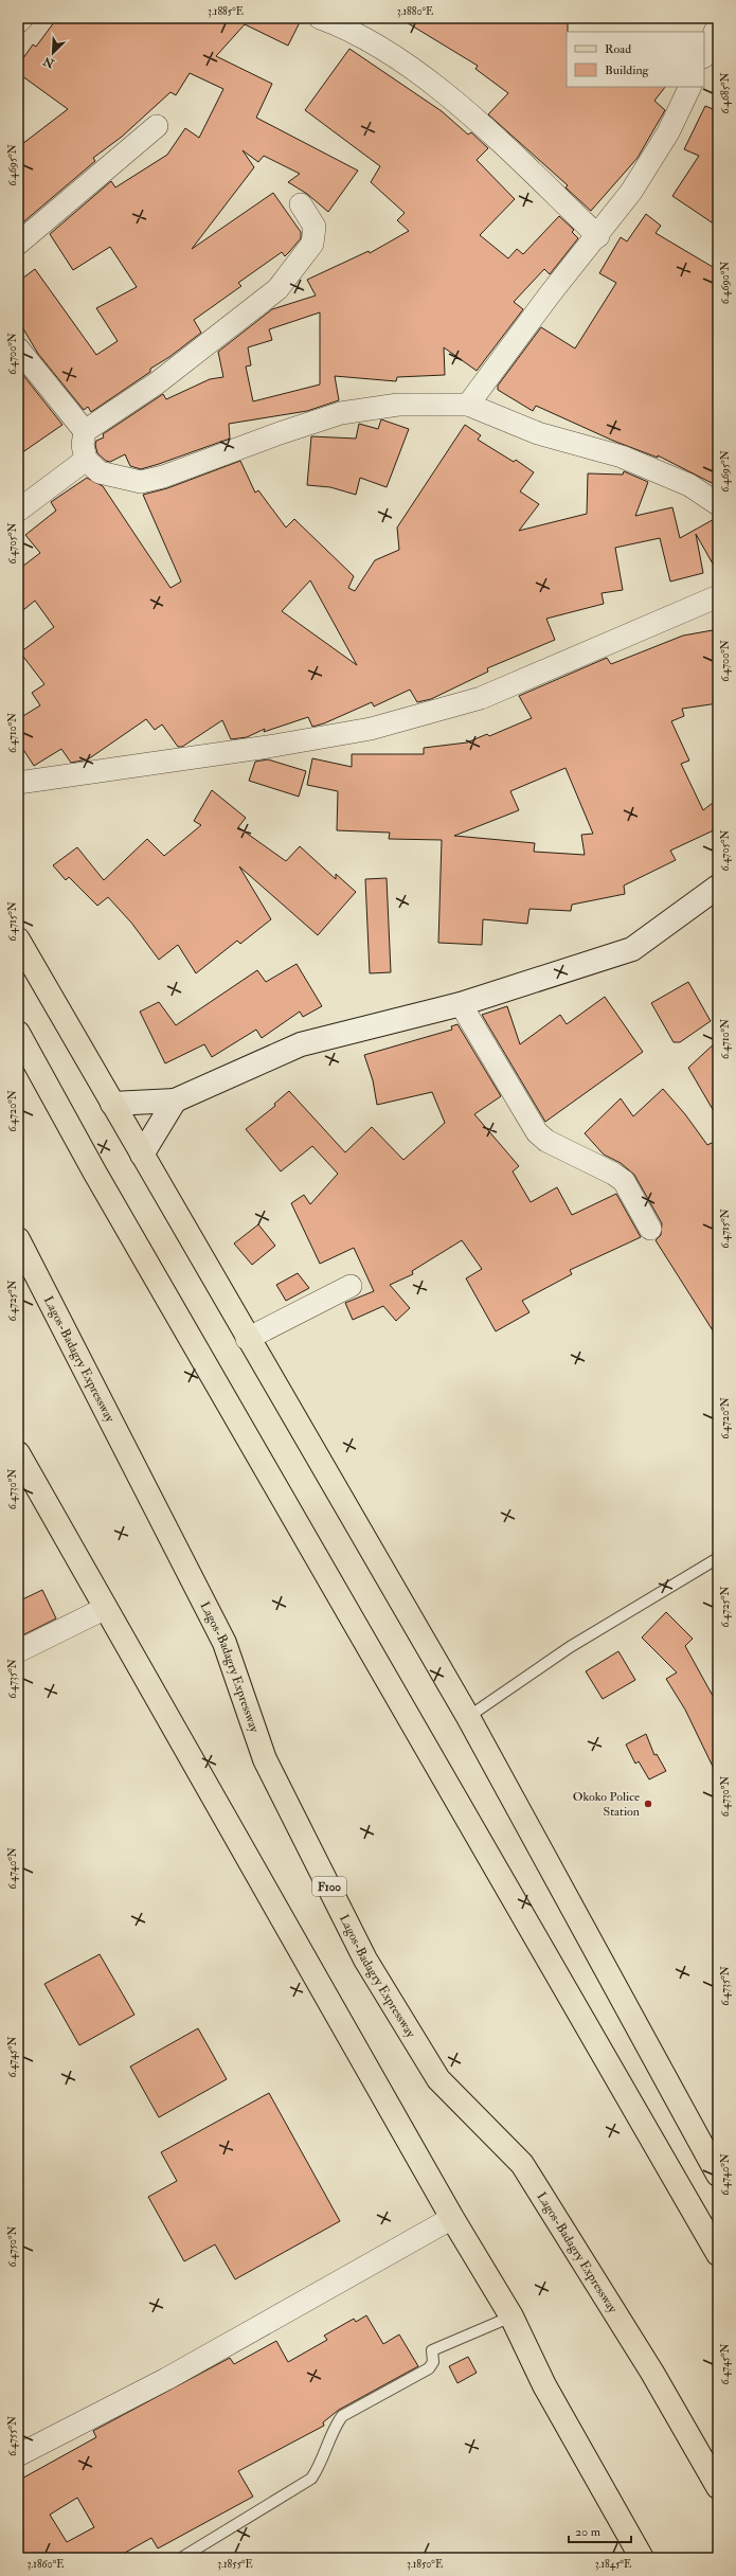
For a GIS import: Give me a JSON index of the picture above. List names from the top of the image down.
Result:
{
  "streets": {
    "main road": ["Lagos-Badagry Expressway", "F100"]
  },
  "places": ["Okoko Police Station"],
  "legend": ["Road", "Building"],
  "scale_bar": "20 m",
  "north": "bottom left",
  "coordinates": [
    "3.1885°E",
    "3.1880°E",
    "6.4685°N",
    "6.4695°N",
    "6.4690°N",
    "6.4700°N",
    "6.4705°N",
    "6.4710°N",
    "6.4715°N",
    "6.4720°N",
    "6.4725°N",
    "6.4730°N",
    "6.4735°N",
    "6.4740°N",
    "6.4745°N",
    "6.4750°N",
    "6.4755°N",
    "3.1860°E",
    "3.1855°E",
    "3.1850°E",
    "3.1845°E"
  ]
}
